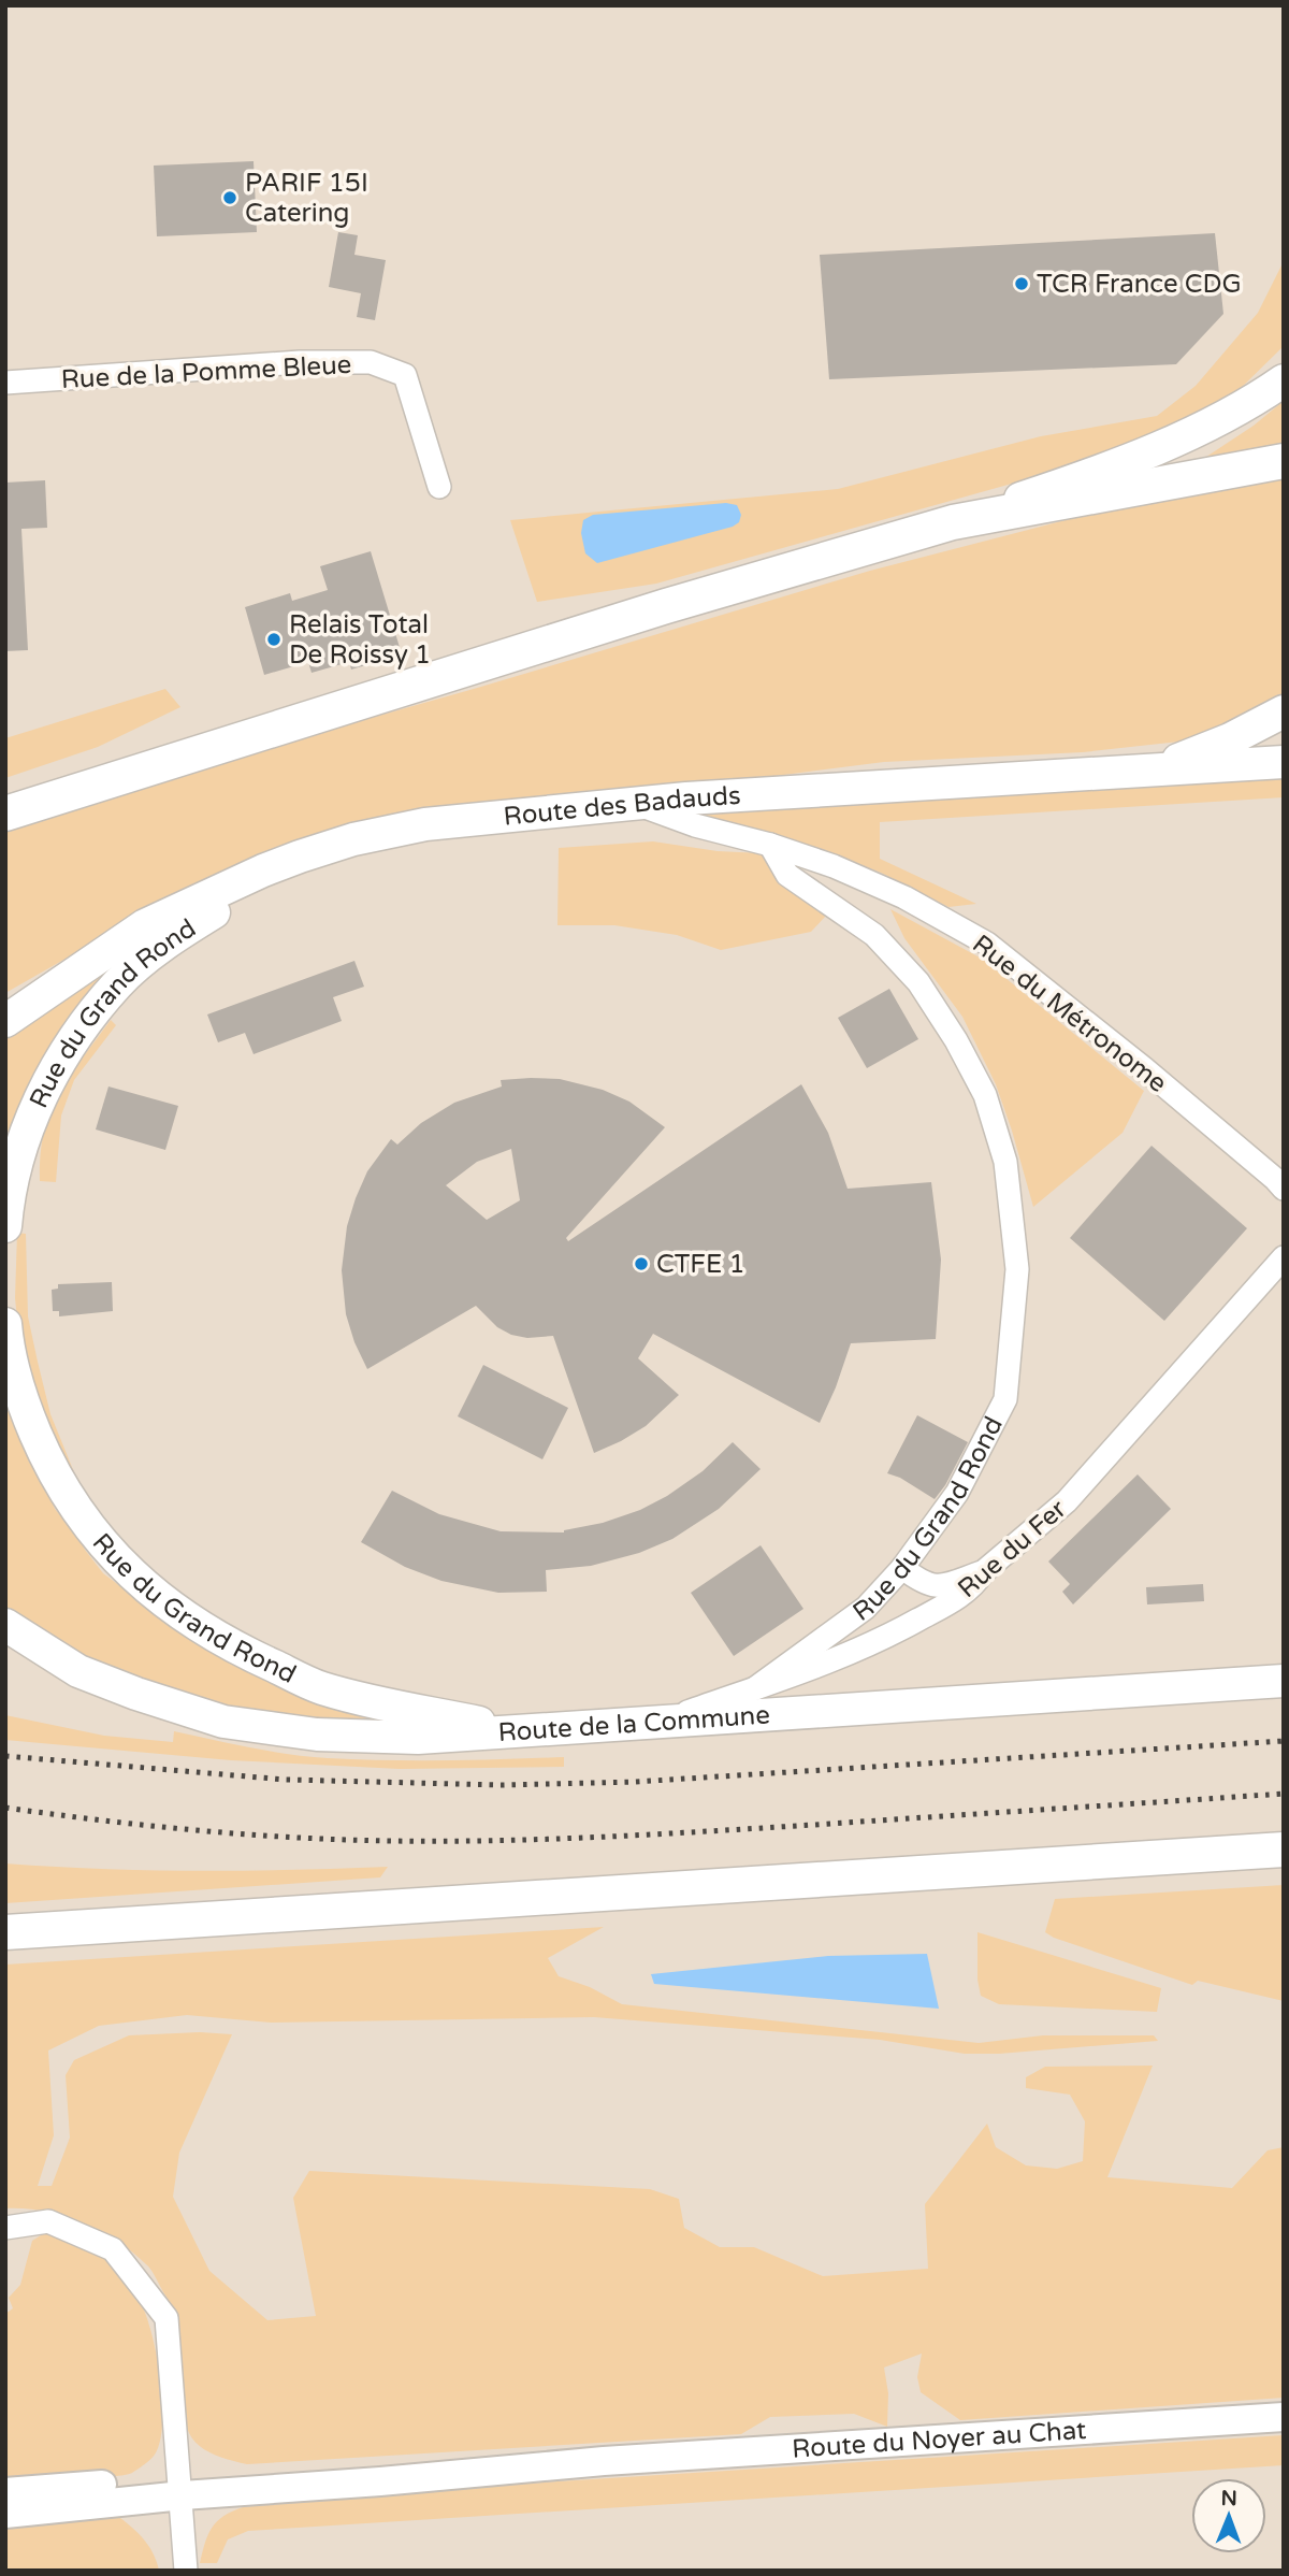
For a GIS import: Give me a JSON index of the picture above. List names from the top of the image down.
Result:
{
  "streets": {
    "main road": ["Route des Badauds", "Rue du Grand Rond", "Route de la Commune"],
    "street": [
      "Rue de la Pomme Bleue",
      "Rue du Métronome",
      "Rue du Fer",
      "Route du Noyer au Chat"
    ]
  },
  "crossings": [
    ["Route des Badauds", "Rue du Métronome"],
    ["Route des Badauds", "Rue du Grand Rond"],
    ["Rue du Métronome", "Rue du Grand Rond"],
    ["Rue du Grand Rond", "Rue du Fer"],
    ["Rue du Grand Rond", "Route de la Commune"],
    ["Rue du Fer", "Route de la Commune"]
  ],
  "places": [
    "PARIF 15I Catering",
    "TCR France CDG",
    "Relais Total De Roissy 1",
    "CTFE 1"
  ],
  "north": "top"
}
